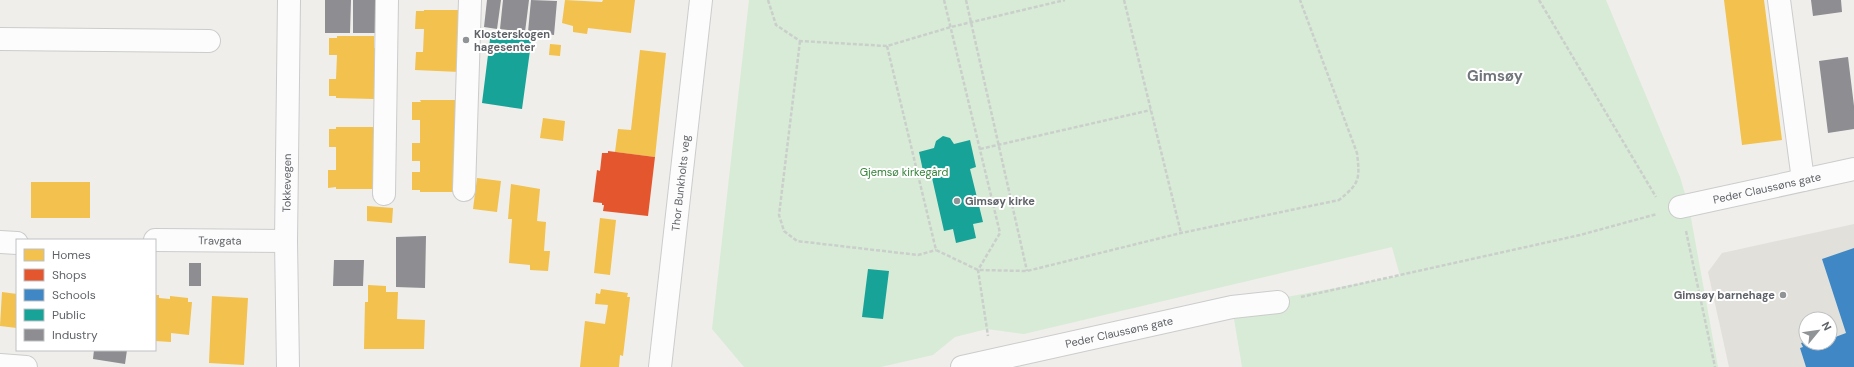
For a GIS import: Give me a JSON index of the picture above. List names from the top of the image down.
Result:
{
  "streets": {
    "street": [
      "Tokkevegen",
      "Thor Bunkholts veg",
      "Peder Claussøns gate",
      "Travgata"
    ]
  },
  "crossings": [
    ["Tokkevegen", "Travgata"]
  ],
  "districts": ["Gimsøy"],
  "parks": ["Gjemsø kirkegård"],
  "places": ["Klosterskogen hagesenter", "Gimsøy kirke", "Gimsøy barnehage"],
  "legend": [
    "Homes",
    "Shops",
    "Schools",
    "Public",
    "Industry"
  ],
  "north": "top right"
}
